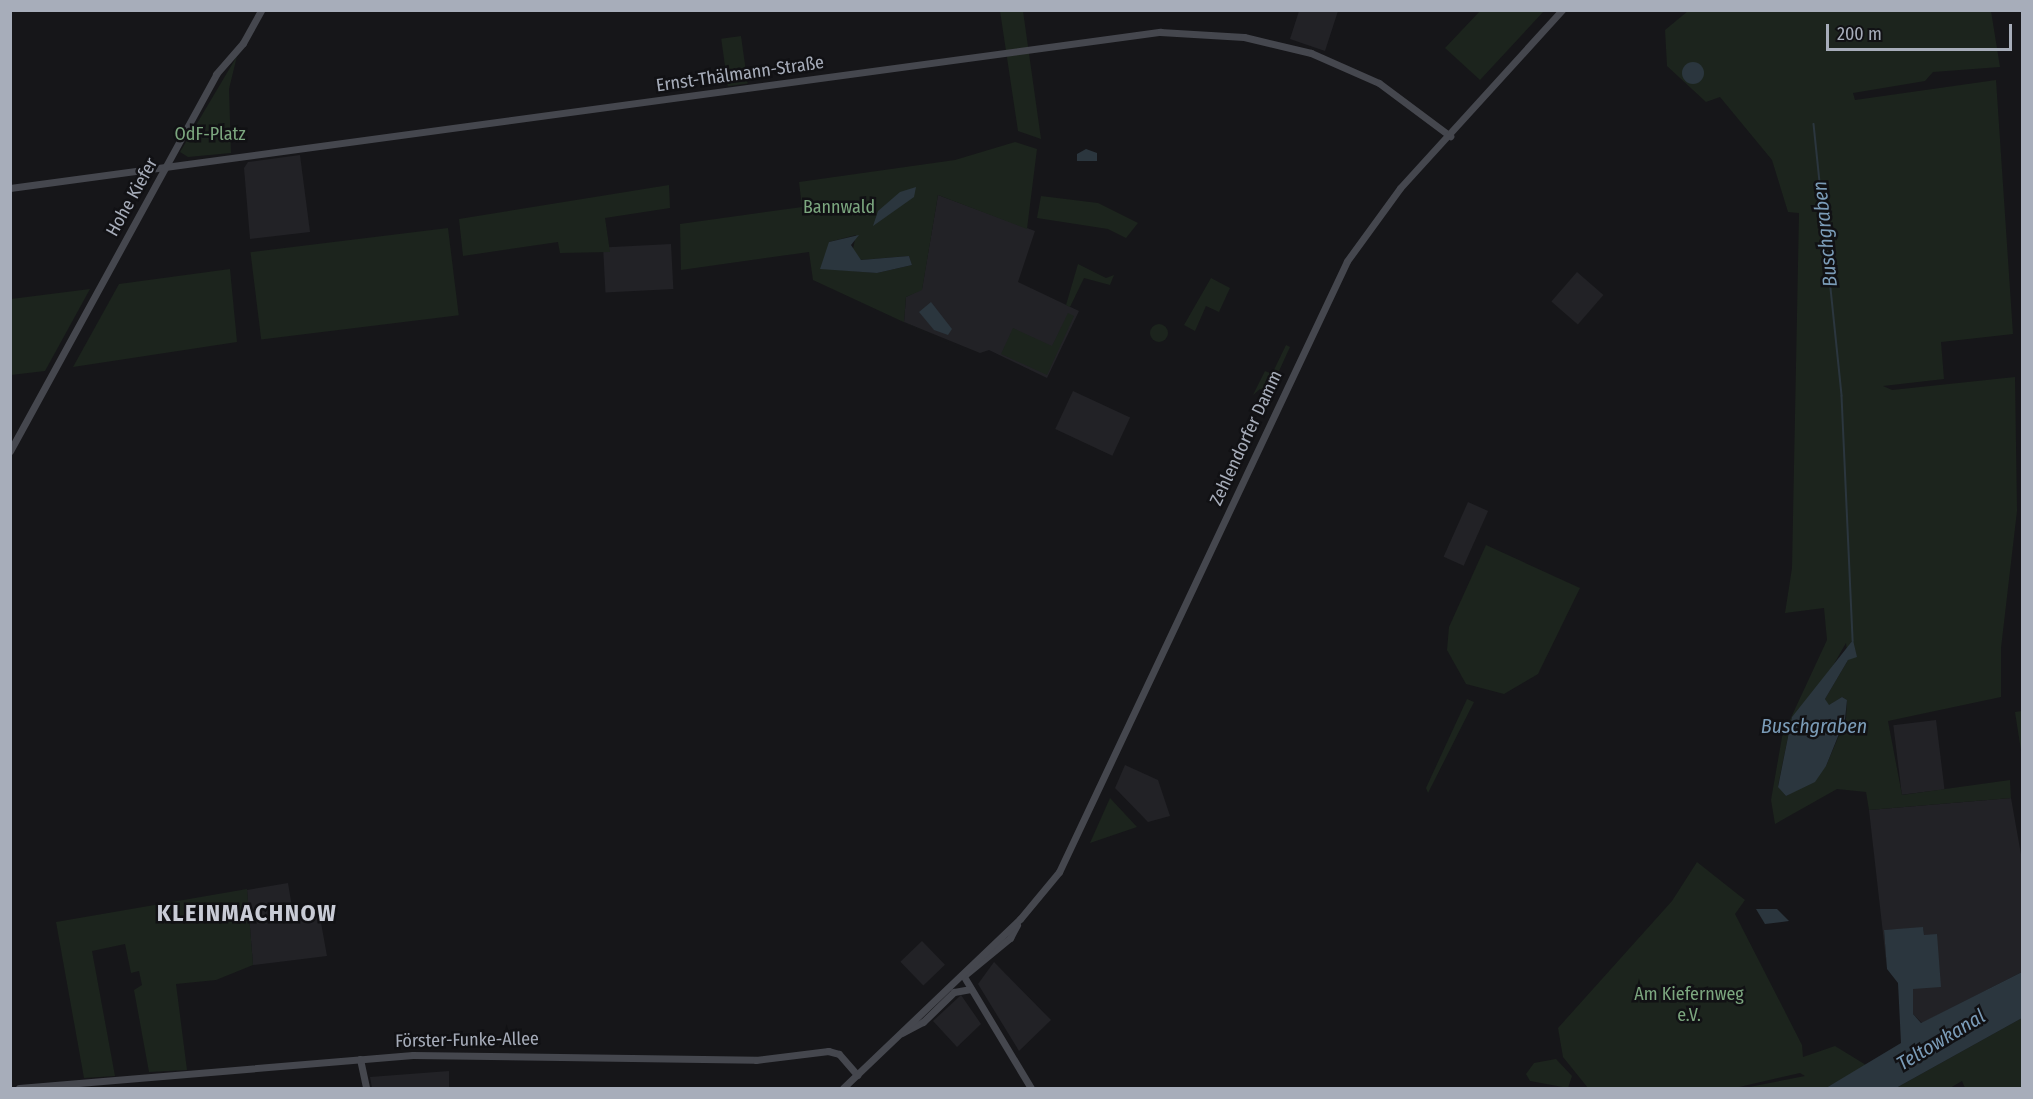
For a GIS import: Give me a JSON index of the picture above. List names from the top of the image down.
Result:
{
  "streets": {
    "street": [
      "Ernst-Thälmann-Straße",
      "Hohe Kiefer",
      "Zehlendorfer Damm",
      "Förster-Funke-Allee"
    ]
  },
  "crossings": [
    ["Ernst-Thälmann-Straße", "Hohe Kiefer"],
    ["Ernst-Thälmann-Straße", "Zehlendorfer Damm"],
    ["Zehlendorfer Damm", "Förster-Funke-Allee"]
  ],
  "districts": ["KLEINMACHNOW"],
  "water": ["Buschgraben", "Teltowkanal"],
  "parks": ["OdF-Platz", "Bannwald", "Am Kiefernweg e.V."],
  "scale_bar": "200 m"
}
